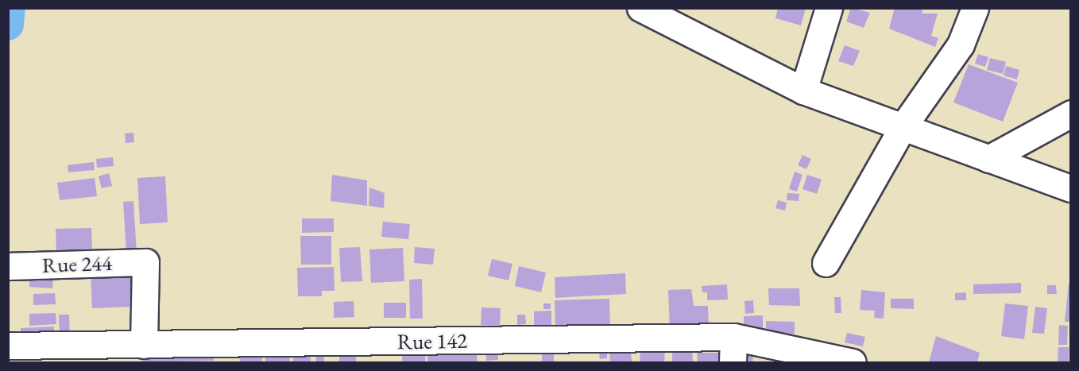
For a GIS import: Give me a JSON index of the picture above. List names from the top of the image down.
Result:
{
  "streets": {
    "street": ["Rue 244", "Rue 142"]
  },
  "crossings": [
    ["Rue 244", "Rue 142"]
  ]
}
